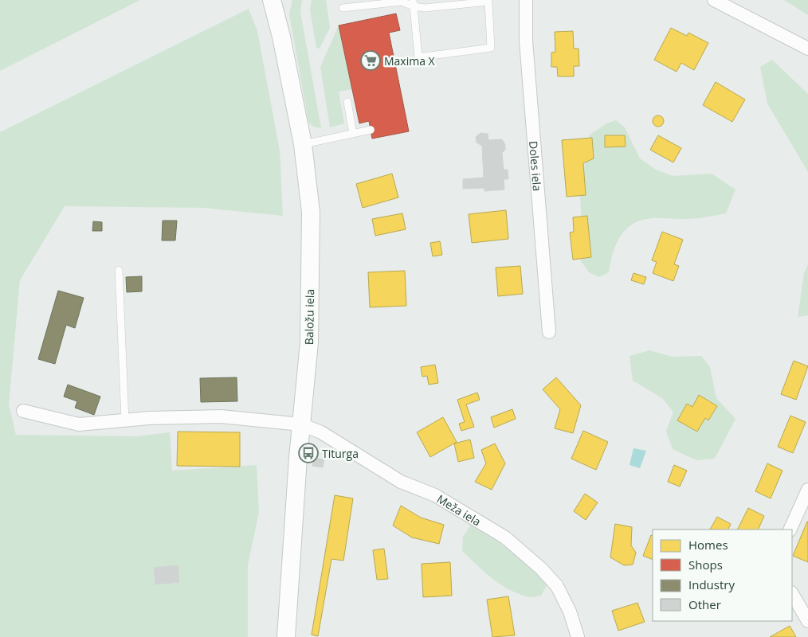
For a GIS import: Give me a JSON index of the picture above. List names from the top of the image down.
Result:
{
  "streets": {
    "main road": ["Baložu iela"],
    "street": ["Doles iela", "Meža iela"]
  },
  "crossings": [
    ["Baložu iela", "Meža iela"]
  ],
  "places": {
    "supermarket": ["Maxima X"],
    "bus stop": ["Titurga"]
  },
  "legend": [
    "Homes",
    "Shops",
    "Industry",
    "Other"
  ]
}
